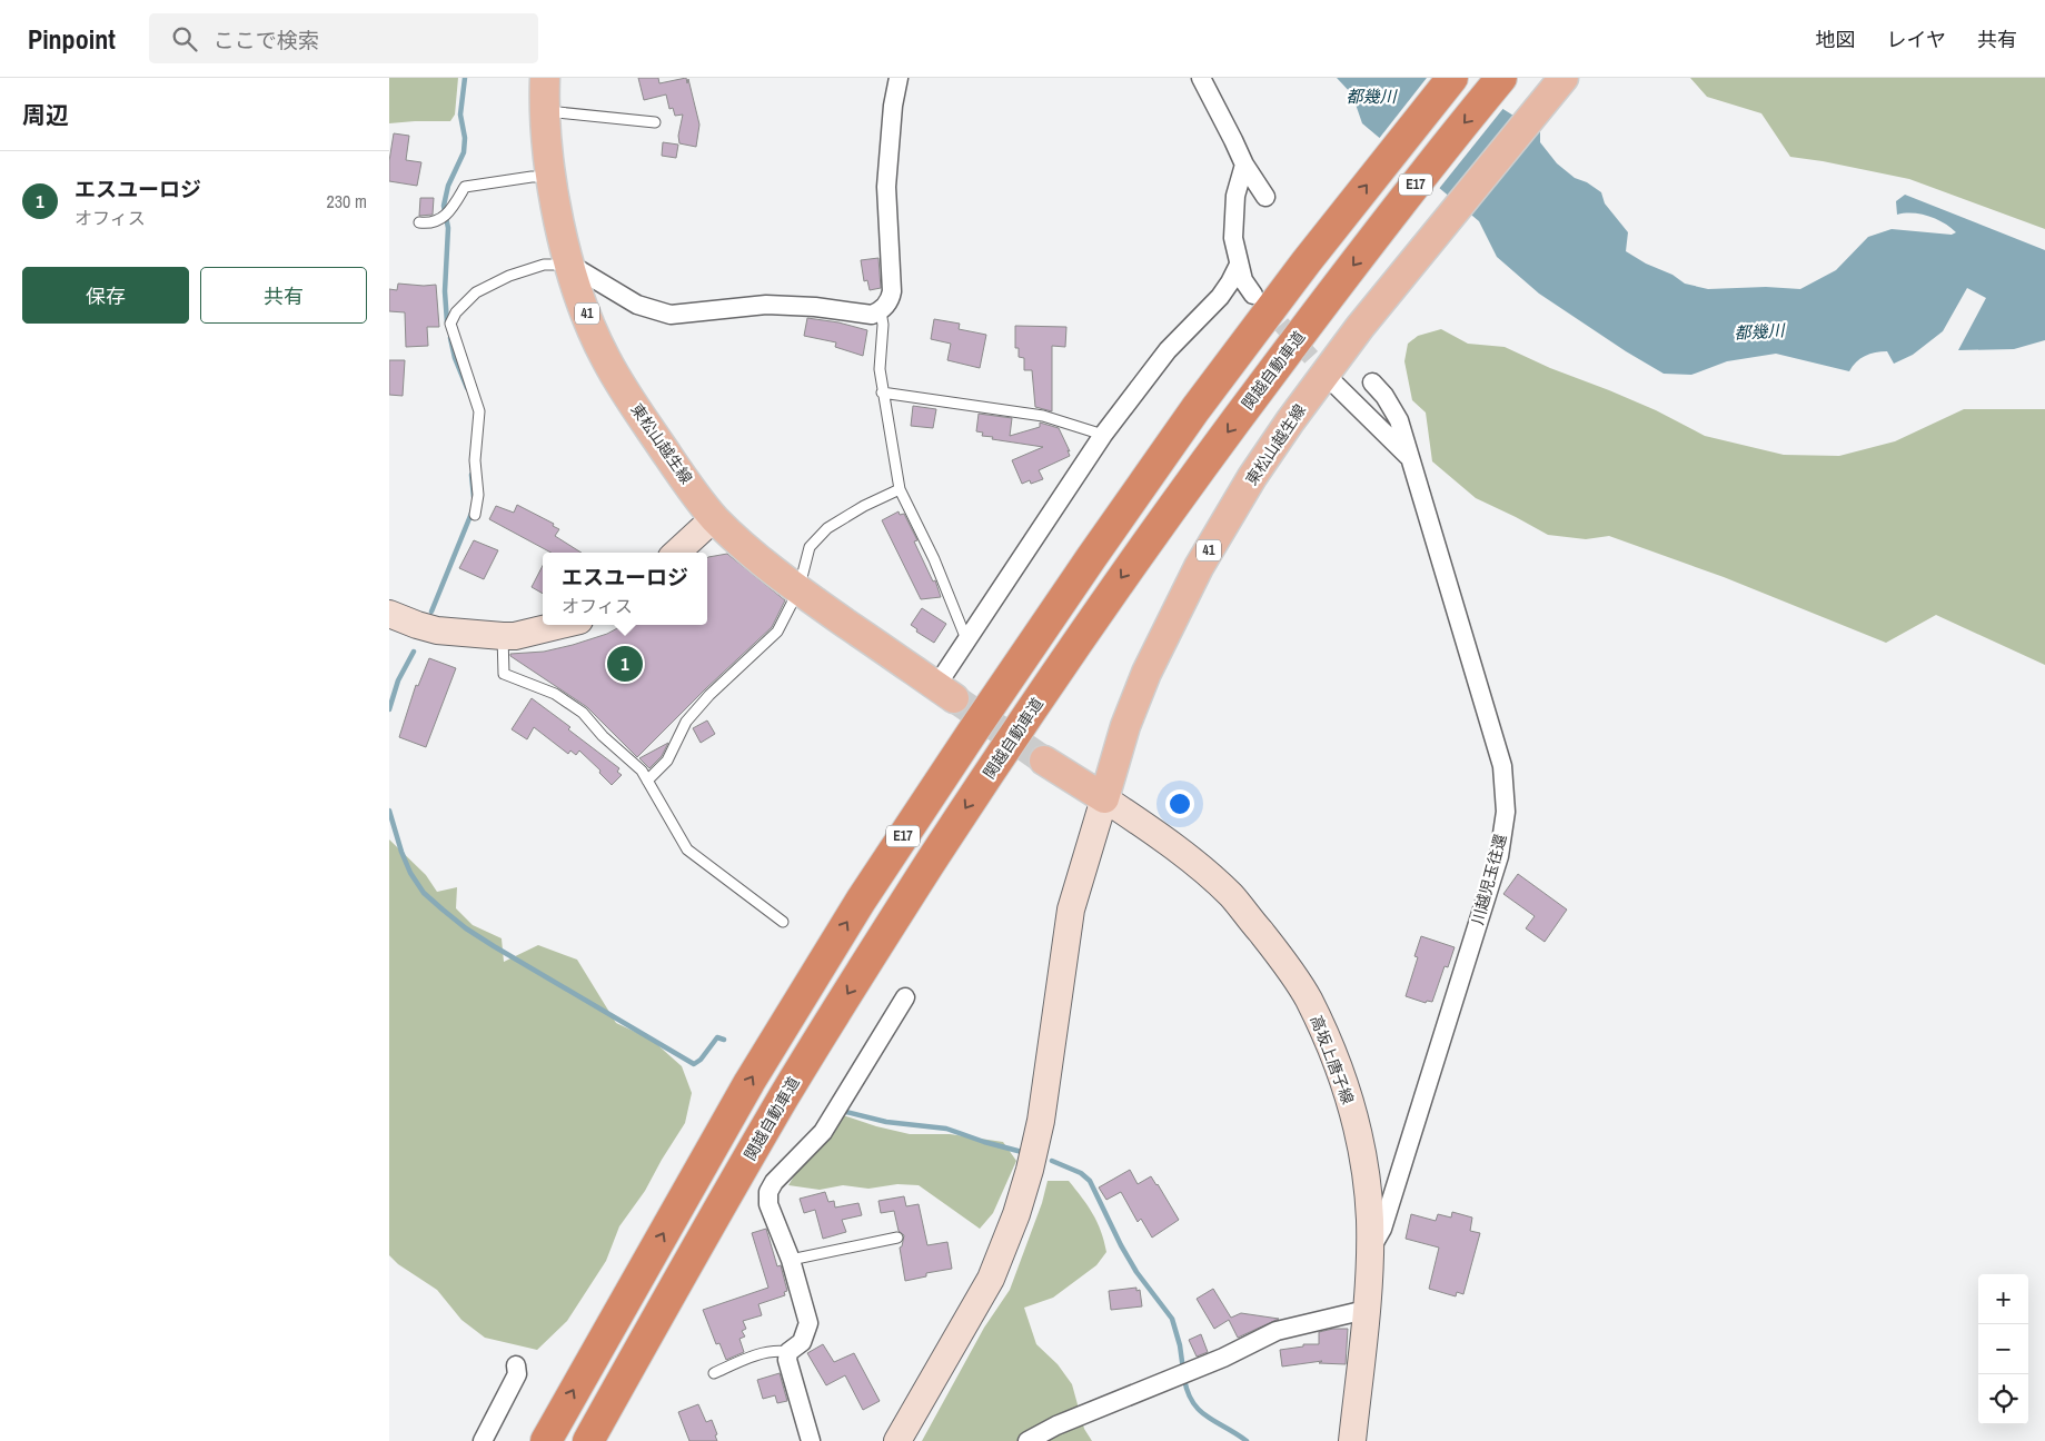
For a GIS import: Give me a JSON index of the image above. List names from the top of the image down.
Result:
{
  "streets": {
    "highway": ["E17", "関越自動車道"],
    "main road": ["41", "東松山越生線"],
    "street": ["川越児玉往還", "高坂上唐子線"]
  },
  "crossings": [
    ["東松山越生線", "高坂上唐子線"],
    ["川越児玉往還", "高坂上唐子線"]
  ],
  "water": ["都幾川"],
  "page": {
    "header": "Pinpoint",
    "search": "ここで検索",
    "nav": ["地図", "レイヤ", "共有"],
    "heading": "周辺",
    "list": [
      {
        "mark": "1",
        "name": "エスユーロジ",
        "note": "オフィス",
        "value": "230 m"
      }
    ],
    "buttons": ["保存", "共有"],
    "popup": ["エスユーロジ", "オフィス"],
    "pins": "1",
    "map_buttons": ["+", "−"]
  }
}
